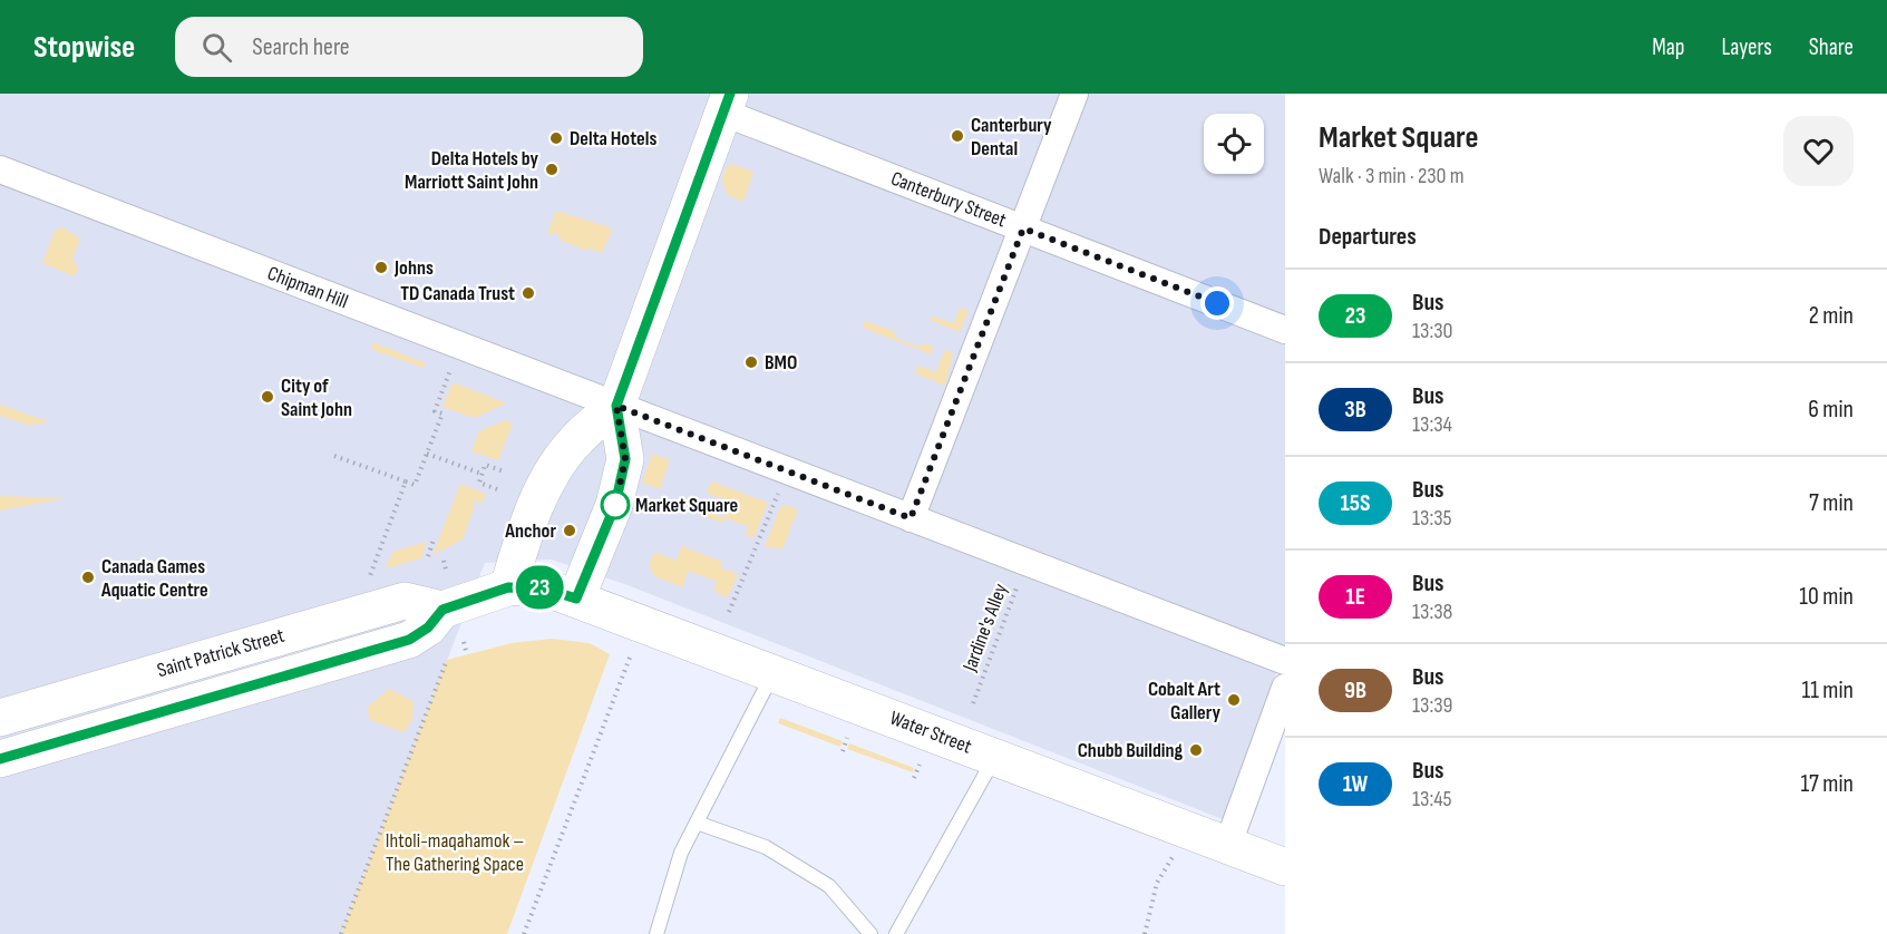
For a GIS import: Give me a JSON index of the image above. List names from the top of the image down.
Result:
{
  "streets": {
    "main road": ["Saint Patrick Street", "Water Street"],
    "street": ["Canterbury Street", "Chipman Hill"],
    "path": ["Jardine's Alley"]
  },
  "crossings": [
    ["Chipman Hill", "Jardine's Alley"]
  ],
  "parks": ["Ihtoli-maqahamok – The Gathering Space"],
  "places": [
    "Canterbury Dental",
    "Delta Hotels",
    "Delta Hotels by Marriott Saint John",
    "Johns",
    "TD Canada Trust",
    "BMO",
    "City of Saint John",
    "Market Square",
    "Anchor",
    "Canada Games Aquatic Centre",
    "Cobalt Art Gallery",
    "Chubb Building"
  ],
  "lines": ["bus line 23"],
  "page": {
    "header": "Stopwise",
    "search": "Search here",
    "nav": ["Map", "Layers", "Share"],
    "on_map": "23",
    "heading": [
      ["Market Square", "Walk · 3 min · 230 m"],
      "Departures"
    ],
    "list": [
      {
        "mark": "23",
        "name": "Bus",
        "note": "13:30",
        "value": "2 min"
      },
      {
        "mark": "3B",
        "name": "Bus",
        "note": "13:34",
        "value": "6 min"
      },
      {
        "mark": "15S",
        "name": "Bus",
        "note": "13:35",
        "value": "7 min"
      },
      {
        "mark": "1E",
        "name": "Bus",
        "note": "13:38",
        "value": "10 min"
      },
      {
        "mark": "9B",
        "name": "Bus",
        "note": "13:39",
        "value": "11 min"
      },
      {
        "mark": "1W",
        "name": "Bus",
        "note": "13:45",
        "value": "17 min"
      }
    ]
  }
}
